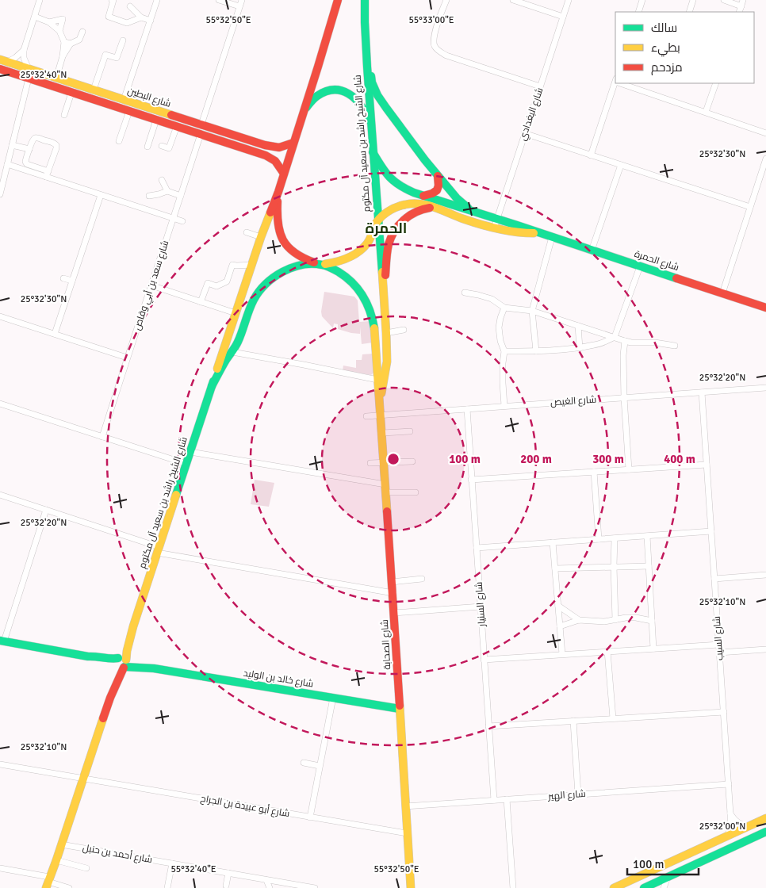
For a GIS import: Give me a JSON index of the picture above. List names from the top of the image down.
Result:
{
  "streets": {
    "street": [
      "شارع البطين",
      "شارع البغدادي",
      "شارع الشيخ راشد بن سعيد آل مكتوم",
      "شارع الحمرة",
      "شارع سعد بن أبي وقاص",
      "شارع الغيص",
      "شارع السنيار",
      "شارع السيب",
      "شارع الصحابة",
      "شارع خالد بن الوليد",
      "شارع الهير",
      "شارع أبو عبيدة بن الجراح",
      "شارع أحمد بن حنبل"
    ]
  },
  "crossings": [
    ["شارع البطين", "شارع الشيخ راشد بن سعيد آل مكتوم"],
    ["شارع البطين", "شارع سعد بن أبي وقاص"],
    ["شارع البغدادي", "شارع الحمرة"],
    ["شارع الشيخ راشد بن سعيد آل مكتوم", "شارع الحمرة"],
    ["شارع الشيخ راشد بن سعيد آل مكتوم", "شارع الصحابة"],
    ["شارع الشيخ راشد بن سعيد آل مكتوم", "شارع خالد بن الوليد"],
    ["شارع الشيخ راشد بن سعيد آل مكتوم", "شارع أبو عبيدة بن الجراح"],
    ["شارع الشيخ راشد بن سعيد آل مكتوم", "شارع أحمد بن حنبل"],
    ["شارع الغيص", "شارع السنيار"],
    ["شارع الغيص", "شارع السيب"],
    ["شارع الغيص", "شارع الصحابة"],
    ["شارع السنيار", "شارع الهير"],
    ["شارع السيب", "شارع الهير"],
    ["شارع الصحابة", "شارع خالد بن الوليد"],
    ["شارع الصحابة", "شارع الهير"],
    ["شارع الصحابة", "شارع أبو عبيدة بن الجراح"]
  ],
  "districts": ["الحمرة"],
  "legend": ["سالك", "بطيء", "مزدحم"],
  "scale_bar": "100 m",
  "coordinates": [
    "55°32'50\"E",
    "55°33'00\"E",
    "25°32'40\"N",
    "25°32'30\"N",
    "25°32'20\"N",
    "25°32'10\"N",
    "25°32'00\"N",
    "55°32'40\"E"
  ],
  "rings": [
    "100 m",
    "200 m",
    "300 m",
    "400 m"
  ]
}
